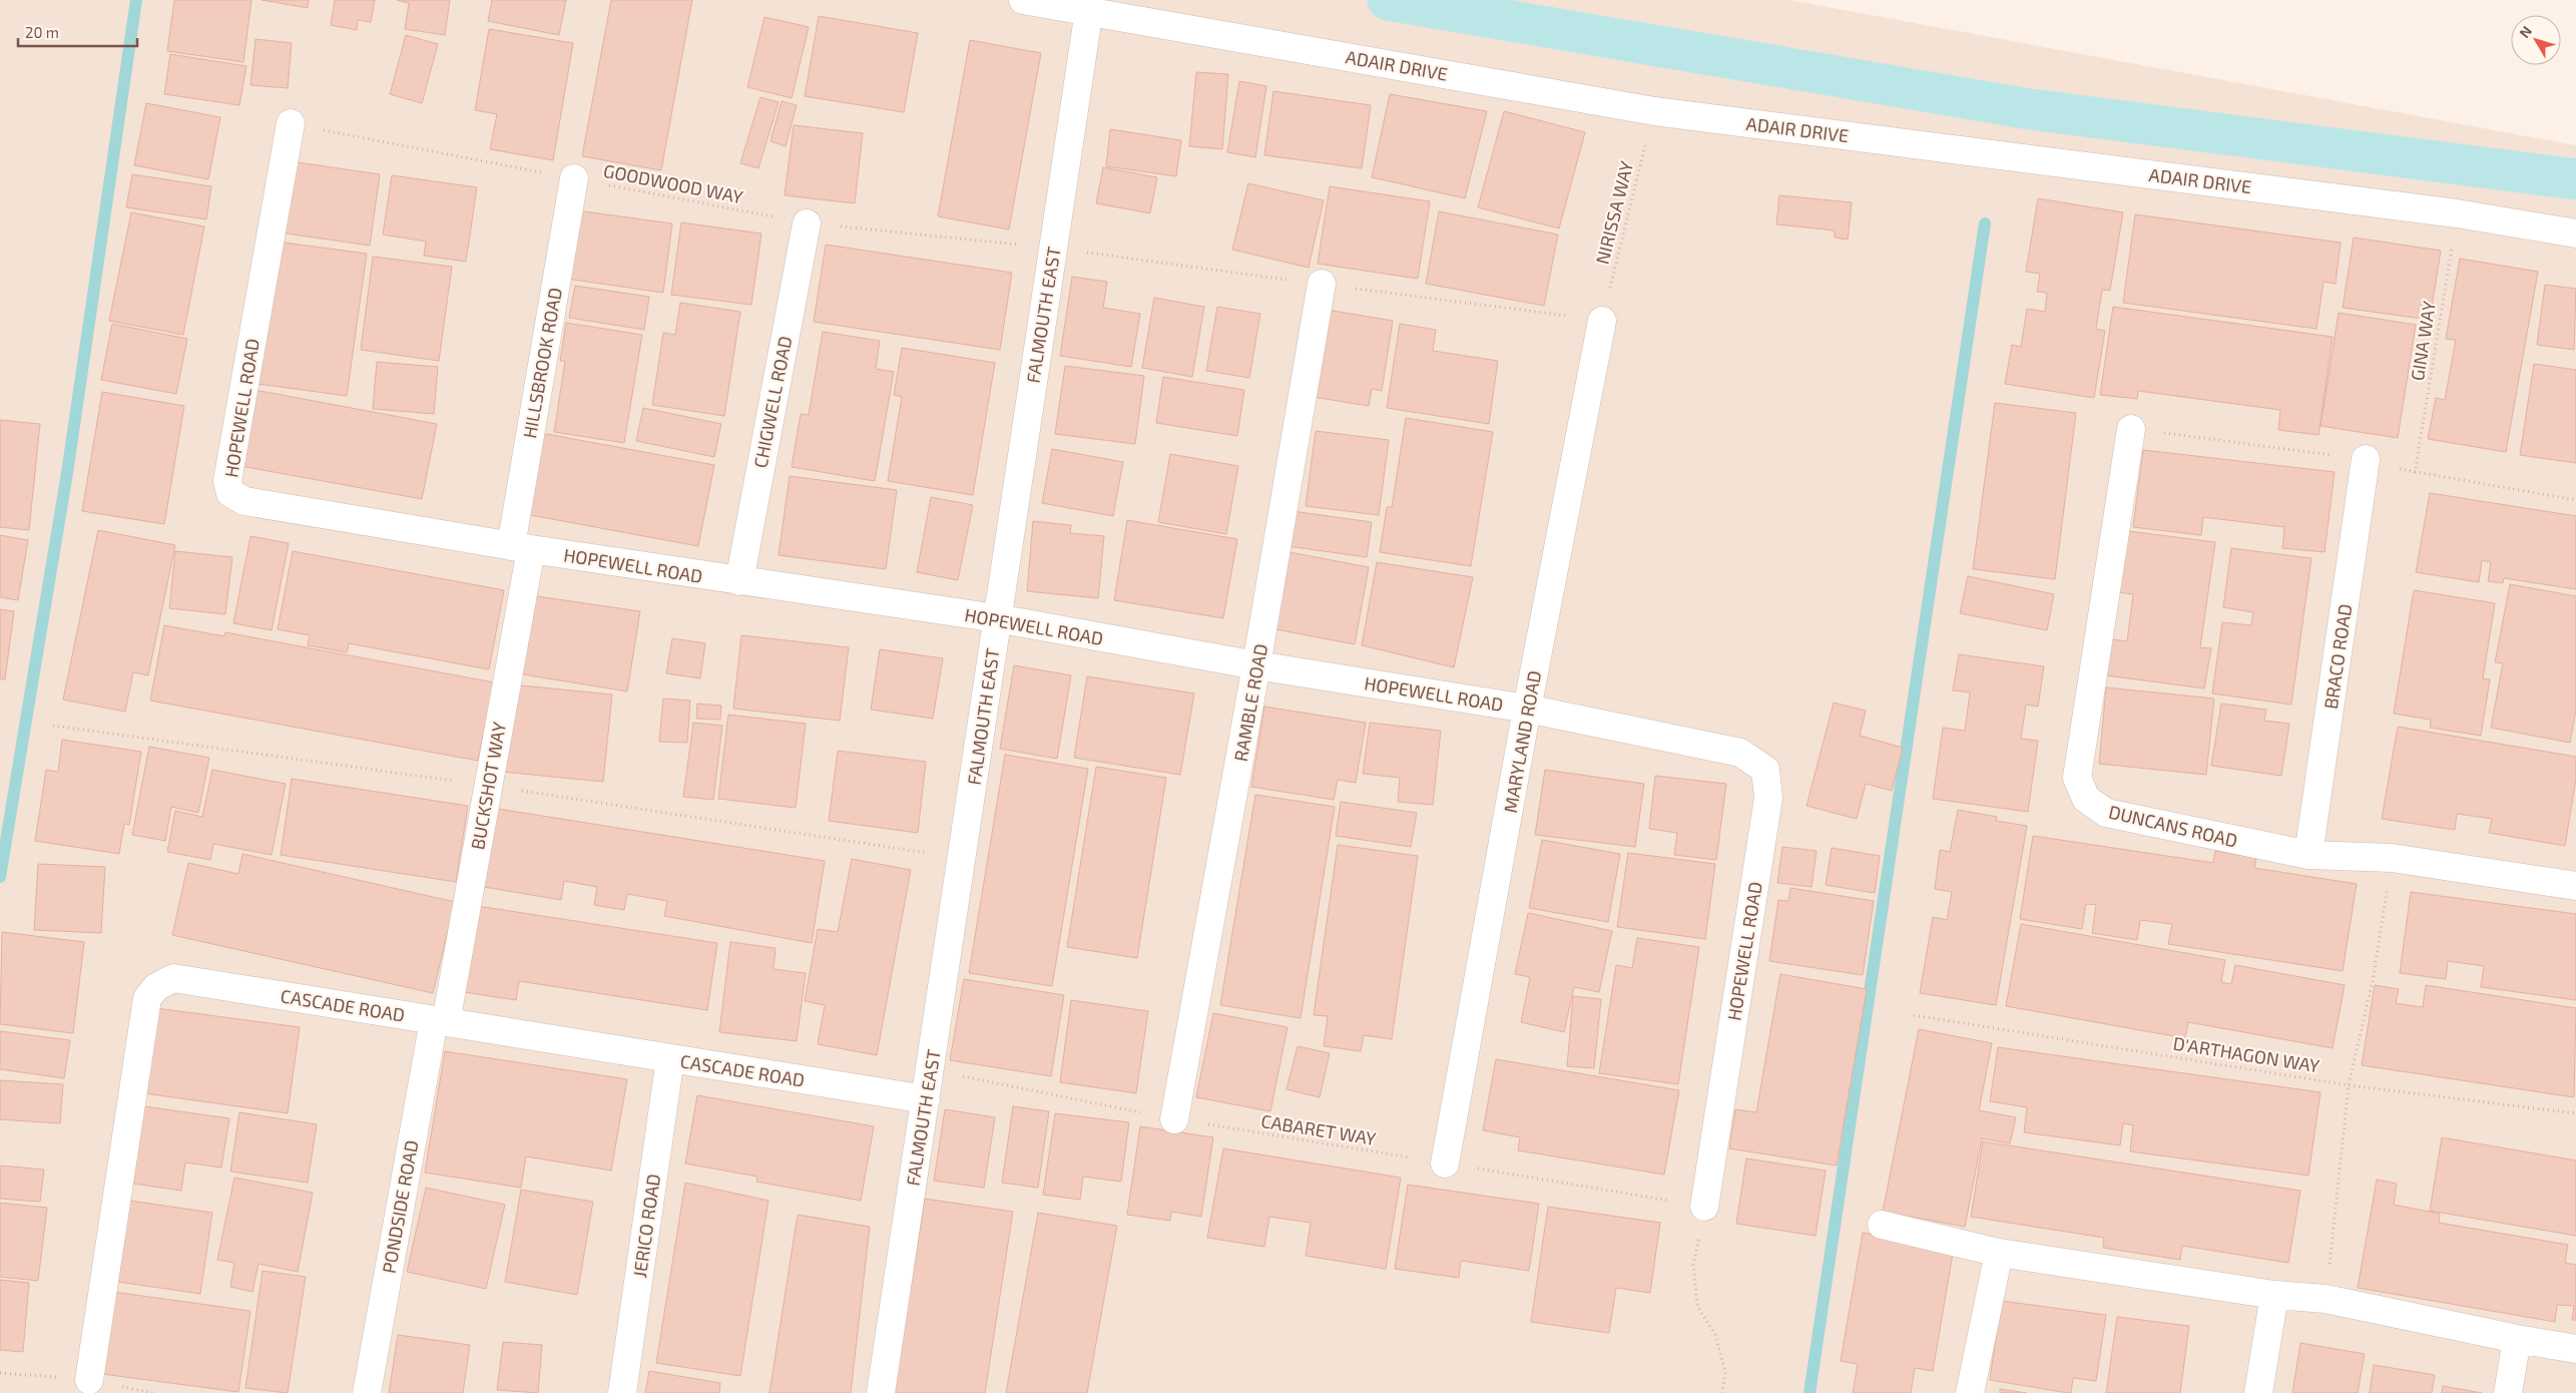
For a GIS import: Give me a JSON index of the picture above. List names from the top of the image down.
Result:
{
  "streets": {
    "street": [
      "ADAIR DRIVE",
      "FALMOUTH EAST",
      "HILLSBROOK ROAD",
      "CHIGWELL ROAD",
      "HOPEWELL ROAD",
      "BRACO ROAD",
      "RAMBLE ROAD",
      "MARYLAND ROAD",
      "BUCKSHOT WAY",
      "DUNCANS ROAD",
      "CASCADE ROAD",
      "PONDSIDE ROAD",
      "JERICO ROAD"
    ],
    "path": [
      "GOODWOOD WAY",
      "NIRISSA WAY",
      "GINA WAY",
      "D'ARTHAGON WAY",
      "CABARET WAY"
    ]
  },
  "crossings": [
    ["ADAIR DRIVE", "NIRISSA WAY"],
    ["ADAIR DRIVE", "FALMOUTH EAST"],
    ["ADAIR DRIVE", "GINA WAY"],
    ["GOODWOOD WAY", "FALMOUTH EAST"],
    ["GOODWOOD WAY", "HILLSBROOK ROAD"],
    ["GOODWOOD WAY", "CHIGWELL ROAD"],
    ["GOODWOOD WAY", "HOPEWELL ROAD"],
    ["NIRISSA WAY", "MARYLAND ROAD"],
    ["FALMOUTH EAST", "HOPEWELL ROAD"],
    ["FALMOUTH EAST", "CASCADE ROAD"],
    ["FALMOUTH EAST", "CABARET WAY"],
    ["HILLSBROOK ROAD", "HOPEWELL ROAD"],
    ["HILLSBROOK ROAD", "BUCKSHOT WAY"],
    ["CHIGWELL ROAD", "HOPEWELL ROAD"],
    ["HOPEWELL ROAD", "RAMBLE ROAD"],
    ["HOPEWELL ROAD", "MARYLAND ROAD"],
    ["HOPEWELL ROAD", "BUCKSHOT WAY"],
    ["HOPEWELL ROAD", "CABARET WAY"],
    ["BRACO ROAD", "DUNCANS ROAD"],
    ["RAMBLE ROAD", "CABARET WAY"],
    ["MARYLAND ROAD", "CABARET WAY"],
    ["BUCKSHOT WAY", "CASCADE ROAD"],
    ["BUCKSHOT WAY", "PONDSIDE ROAD"],
    ["CASCADE ROAD", "PONDSIDE ROAD"],
    ["CASCADE ROAD", "JERICO ROAD"]
  ],
  "scale_bar": "20 m",
  "north": "top left"
}
